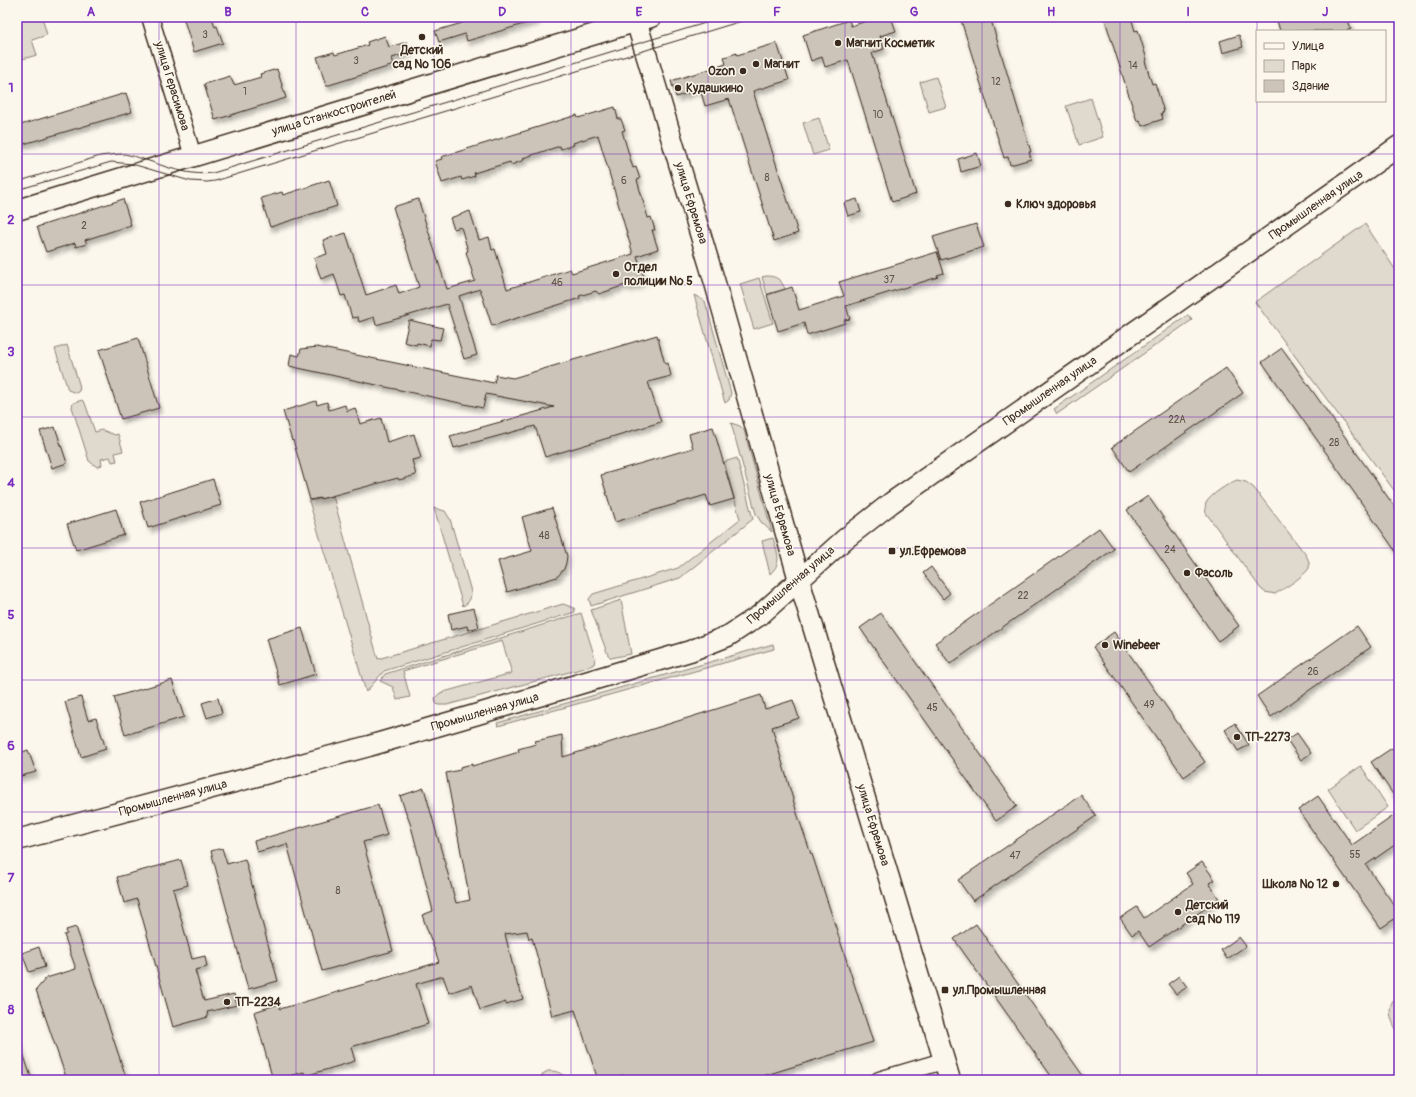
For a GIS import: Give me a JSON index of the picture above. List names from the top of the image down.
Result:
{
  "streets": {
    "street": [
      "улица Герасимова",
      "улица Станкостроителей",
      "улица Ефремова",
      "Промышленная улица"
    ]
  },
  "crossings": [
    ["улица Герасимова", "улица Станкостроителей"],
    ["улица Станкостроителей", "улица Ефремова"],
    ["улица Ефремова", "Промышленная улица"]
  ],
  "places": {
    "other": [
      "Детский сад № 106",
      "Магнит Косметик",
      "Магнит",
      "Ozon",
      "Кудашкино",
      "Ключ здоровья",
      "Отдел полиции № 5",
      "Фасоль",
      "Winebeer",
      "ТП-2273",
      "Школа № 12",
      "Детский сад № 119",
      "ТП-2234"
    ],
    "transit": ["ул.Ефремова", "ул.Промышленная"]
  },
  "house_numbers": [
    "3",
    "3",
    "14",
    "12",
    "1",
    "10",
    "8",
    "6",
    "2",
    "37",
    "46",
    "22А",
    "28",
    "48",
    "24",
    "22",
    "26",
    "49",
    "45",
    "55",
    "47",
    "8"
  ],
  "legend": ["Улица", "Парк", "Здание"],
  "grid": {
    "columns": [
      "A",
      "B",
      "C",
      "D",
      "E",
      "F",
      "G",
      "H",
      "I",
      "J"
    ],
    "rows": [
      "1",
      "2",
      "3",
      "4",
      "5",
      "6",
      "7",
      "8"
    ]
  }
}
